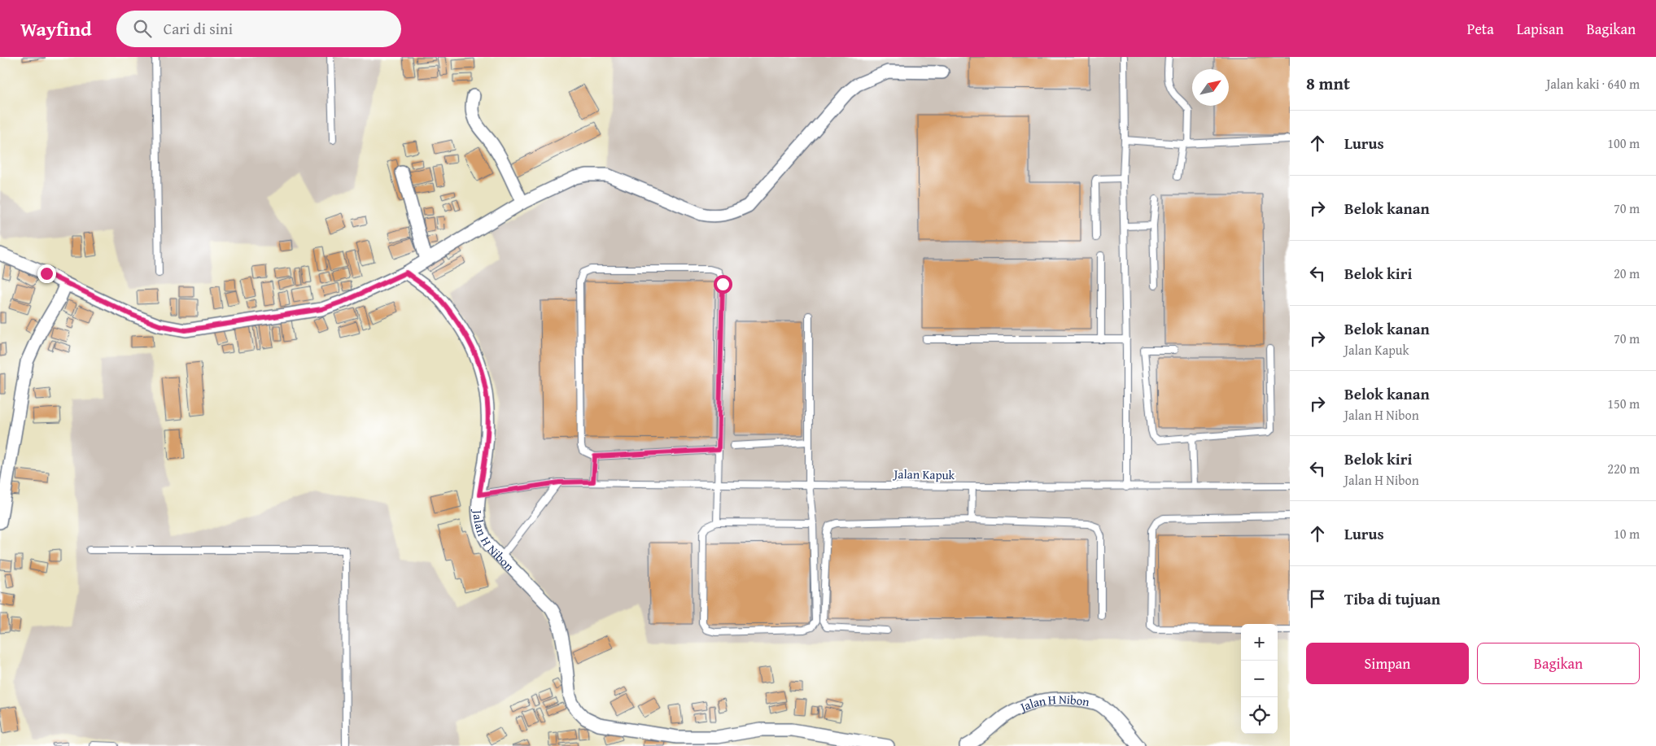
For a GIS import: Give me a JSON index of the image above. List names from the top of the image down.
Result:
{
  "streets": {
    "street": ["Jalan H Nibon"],
    "lane": ["Jalan Kapuk"]
  },
  "crossings": [
    ["Jalan Kapuk", "Jalan H Nibon"]
  ],
  "north": "top right",
  "page": {
    "header": "Wayfind",
    "search": "Cari di sini",
    "nav": ["Peta", "Lapisan", "Bagikan"],
    "heading": ["8 mnt", "Jalan kaki · 640 m"],
    "list": [
      ["Lurus", "100 m"],
      ["Belok kanan", "70 m"],
      ["Belok kiri", "20 m"],
      ["Belok kanan", "Jalan Kapuk", "70 m"],
      ["Belok kanan", "Jalan H Nibon", "150 m"],
      ["Belok kiri", "Jalan H Nibon", "220 m"],
      ["Lurus", "10 m"],
      "Tiba di tujuan"
    ],
    "map_buttons": ["+", "−"],
    "buttons": ["Simpan", "Bagikan"]
  }
}
